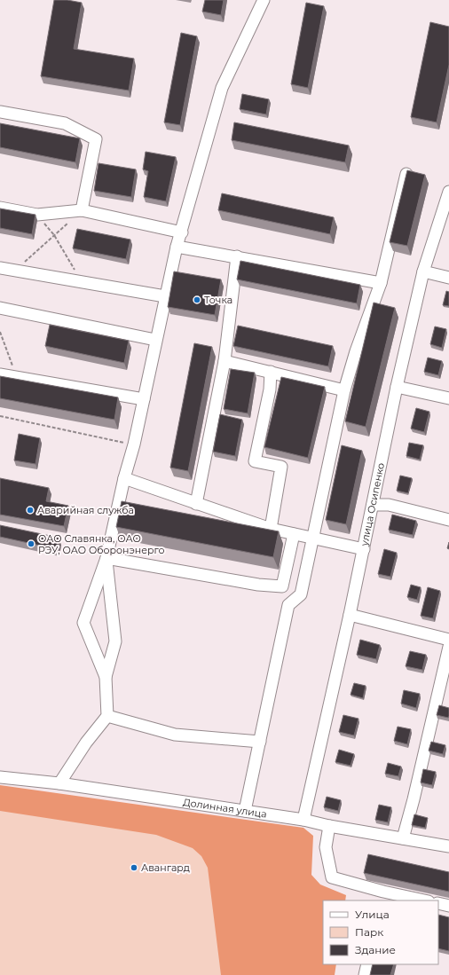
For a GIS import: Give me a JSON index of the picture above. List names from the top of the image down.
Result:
{
  "streets": {
    "street": ["улица Осипенко", "Долинная улица"]
  },
  "crossings": [
    ["улица Осипенко", "Долинная улица"]
  ],
  "places": [
    "Точка",
    "Аварийная служба",
    "ОАО Славянка, ОАО РЭУ, ОАО Оборонэнерго",
    "Авангард"
  ],
  "legend": ["Улица", "Парк", "Здание"]
}
